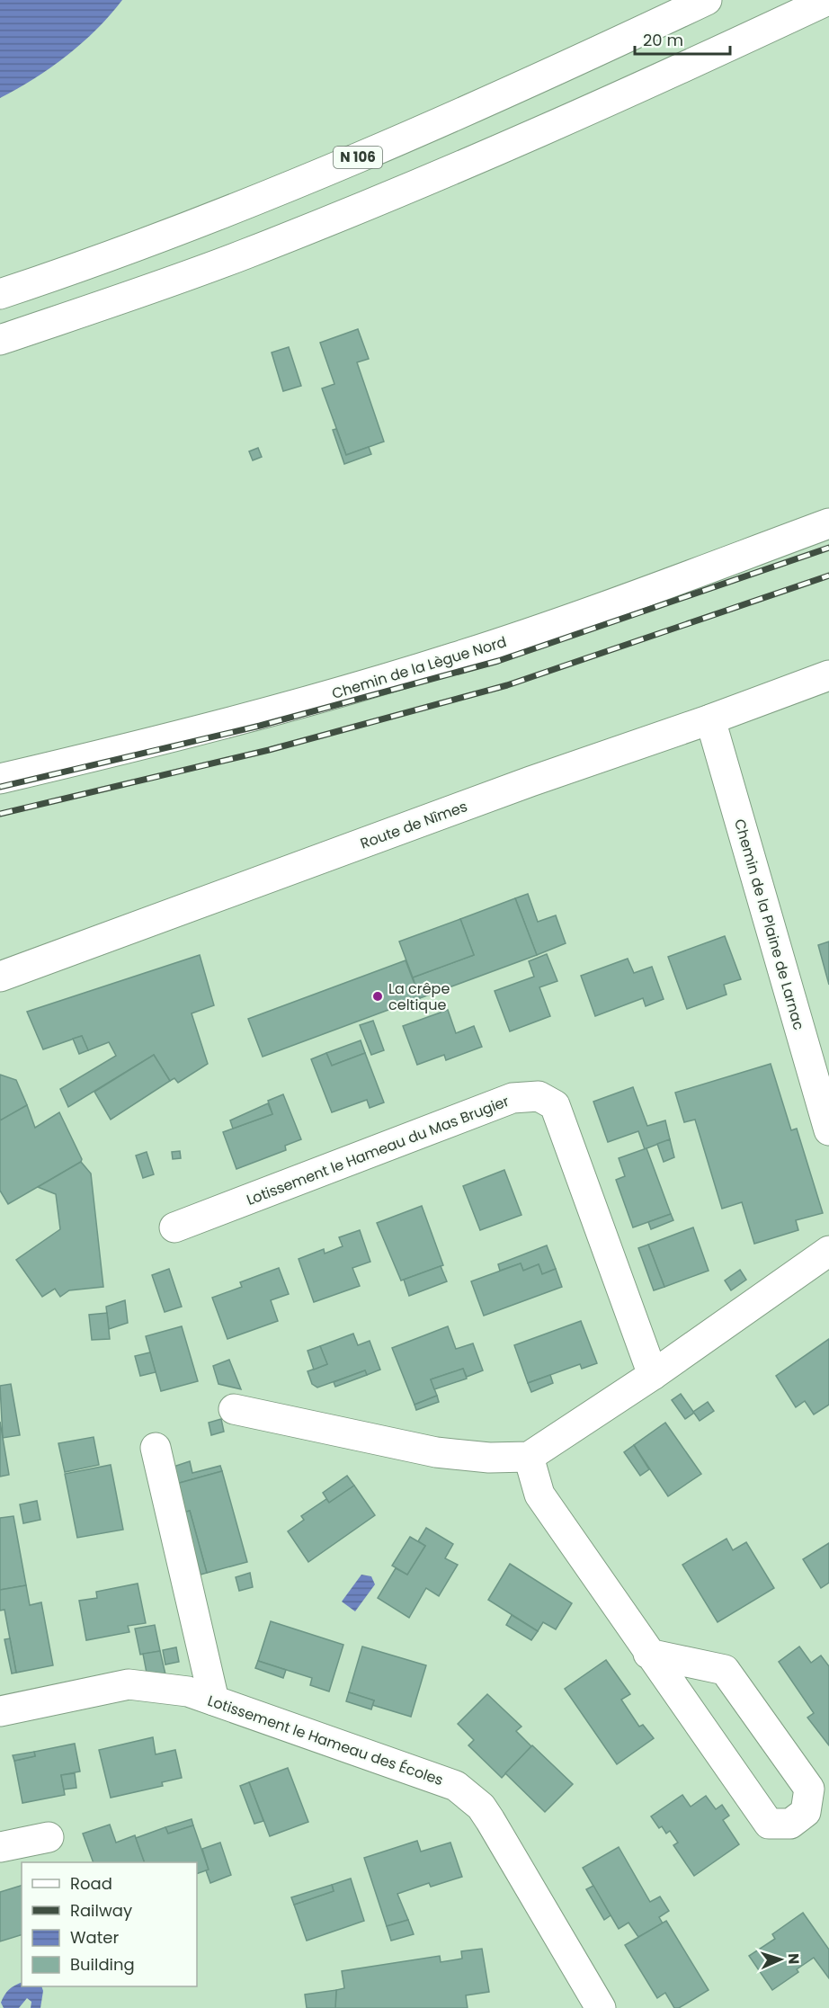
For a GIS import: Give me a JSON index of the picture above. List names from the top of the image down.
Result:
{
  "streets": {
    "main road": [
      "N 106",
      "Chemin de la Lègue Nord",
      "Route de Nîmes",
      "Chemin de la Plaine de Larnac",
      "Lotissement le Hameau du Mas Brugier",
      "Lotissement le Hameau des Écoles"
    ]
  },
  "crossings": [
    ["Route de Nîmes", "Chemin de la Plaine de Larnac"]
  ],
  "places": ["La crêpe celtique"],
  "legend": [
    "Road",
    "Railway",
    "Water",
    "Building"
  ],
  "scale_bar": "20 m",
  "north": "right"
}
